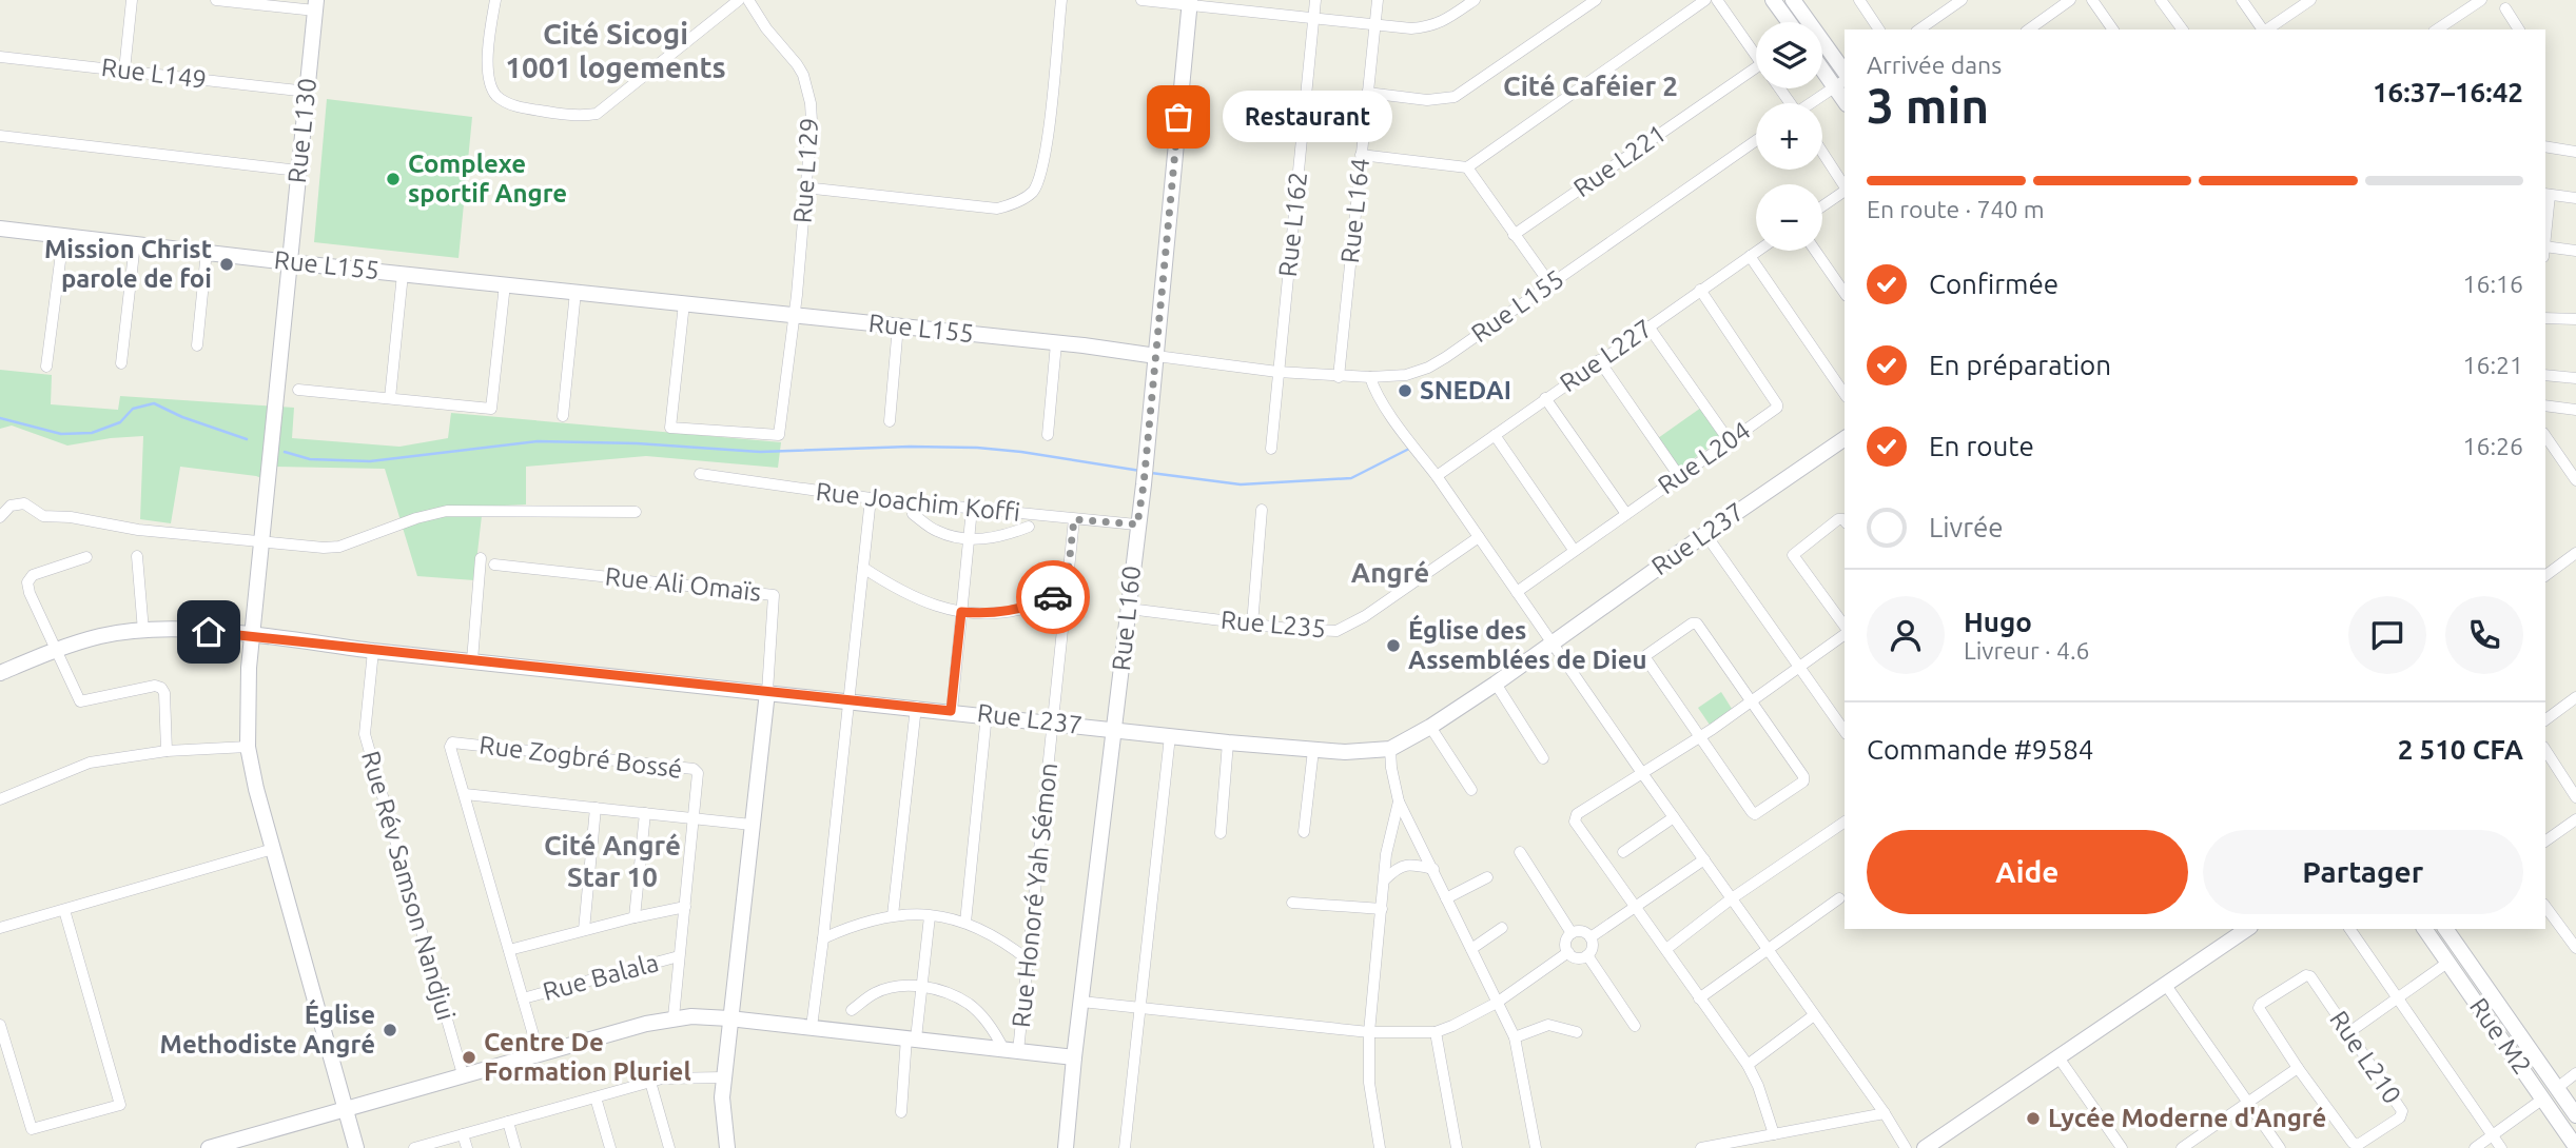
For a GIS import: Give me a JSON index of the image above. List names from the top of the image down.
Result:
{
  "streets": {
    "street": [
      "Rue L149",
      "Rue L130",
      "Rue L221",
      "Rue L129",
      "Rue L164",
      "Rue L162",
      "Rue L155",
      "Rue L227",
      "Rue L204",
      "Rue Joachim Koffi",
      "Rue L237",
      "Rue Ali Omaïs",
      "Rue L160",
      "Rue L235",
      "Rue Zogbré Bossé",
      "Rue Rév Samson Nandjui",
      "Rue Honoré Yah Sémon",
      "Rue Balala",
      "Rue M2",
      "Rue L210"
    ]
  },
  "crossings": [
    ["Rue L149", "Rue L130"],
    ["Rue L130", "Rue L155"],
    ["Rue L130", "Rue L237"],
    ["Rue L129", "Rue L155"],
    ["Rue L164", "Rue L155"],
    ["Rue L162", "Rue L155"],
    ["Rue L155", "Rue L160"],
    ["Rue L227", "Rue L204"],
    ["Rue Joachim Koffi", "Rue L160"],
    ["Rue Joachim Koffi", "Rue Honoré Yah Sémon"],
    ["Rue L237", "Rue Ali Omaïs"],
    ["Rue L237", "Rue L160"],
    ["Rue L237", "Rue Rév Samson Nandjui"],
    ["Rue L237", "Rue Honoré Yah Sémon"],
    ["Rue L160", "Rue L235"],
    ["Rue Zogbré Bossé", "Rue Balala"]
  ],
  "districts": [
    "Cité Sicogi 1001 logements",
    "Cité Caféier 2",
    "Angré",
    "Cité Angré Star 10"
  ],
  "places": [
    "Restaurant",
    "Complexe sportif Angre",
    "Mission Christ parole de foi",
    "SNEDAI",
    "Église des Assemblées de Dieu",
    "Église Methodiste Angré",
    "Centre De Formation Pluriel",
    "Lycée Moderne d'Angré"
  ],
  "page": {
    "map_buttons": ["+", "−"],
    "heading": ["3 min", "Arrivée dans", "16:37–16:42"],
    "panel": [
      "Hugo",
      "Livreur · 4.6",
      "Commande #9584",
      "2 510 CFA"
    ],
    "bubble": "Restaurant",
    "bar": "En route · 740 m",
    "list": [
      ["Confirmée", "16:16"],
      ["En préparation", "16:21"],
      ["En route", "16:26"],
      "Livrée"
    ],
    "buttons": ["Aide", "Partager"]
  }
}
